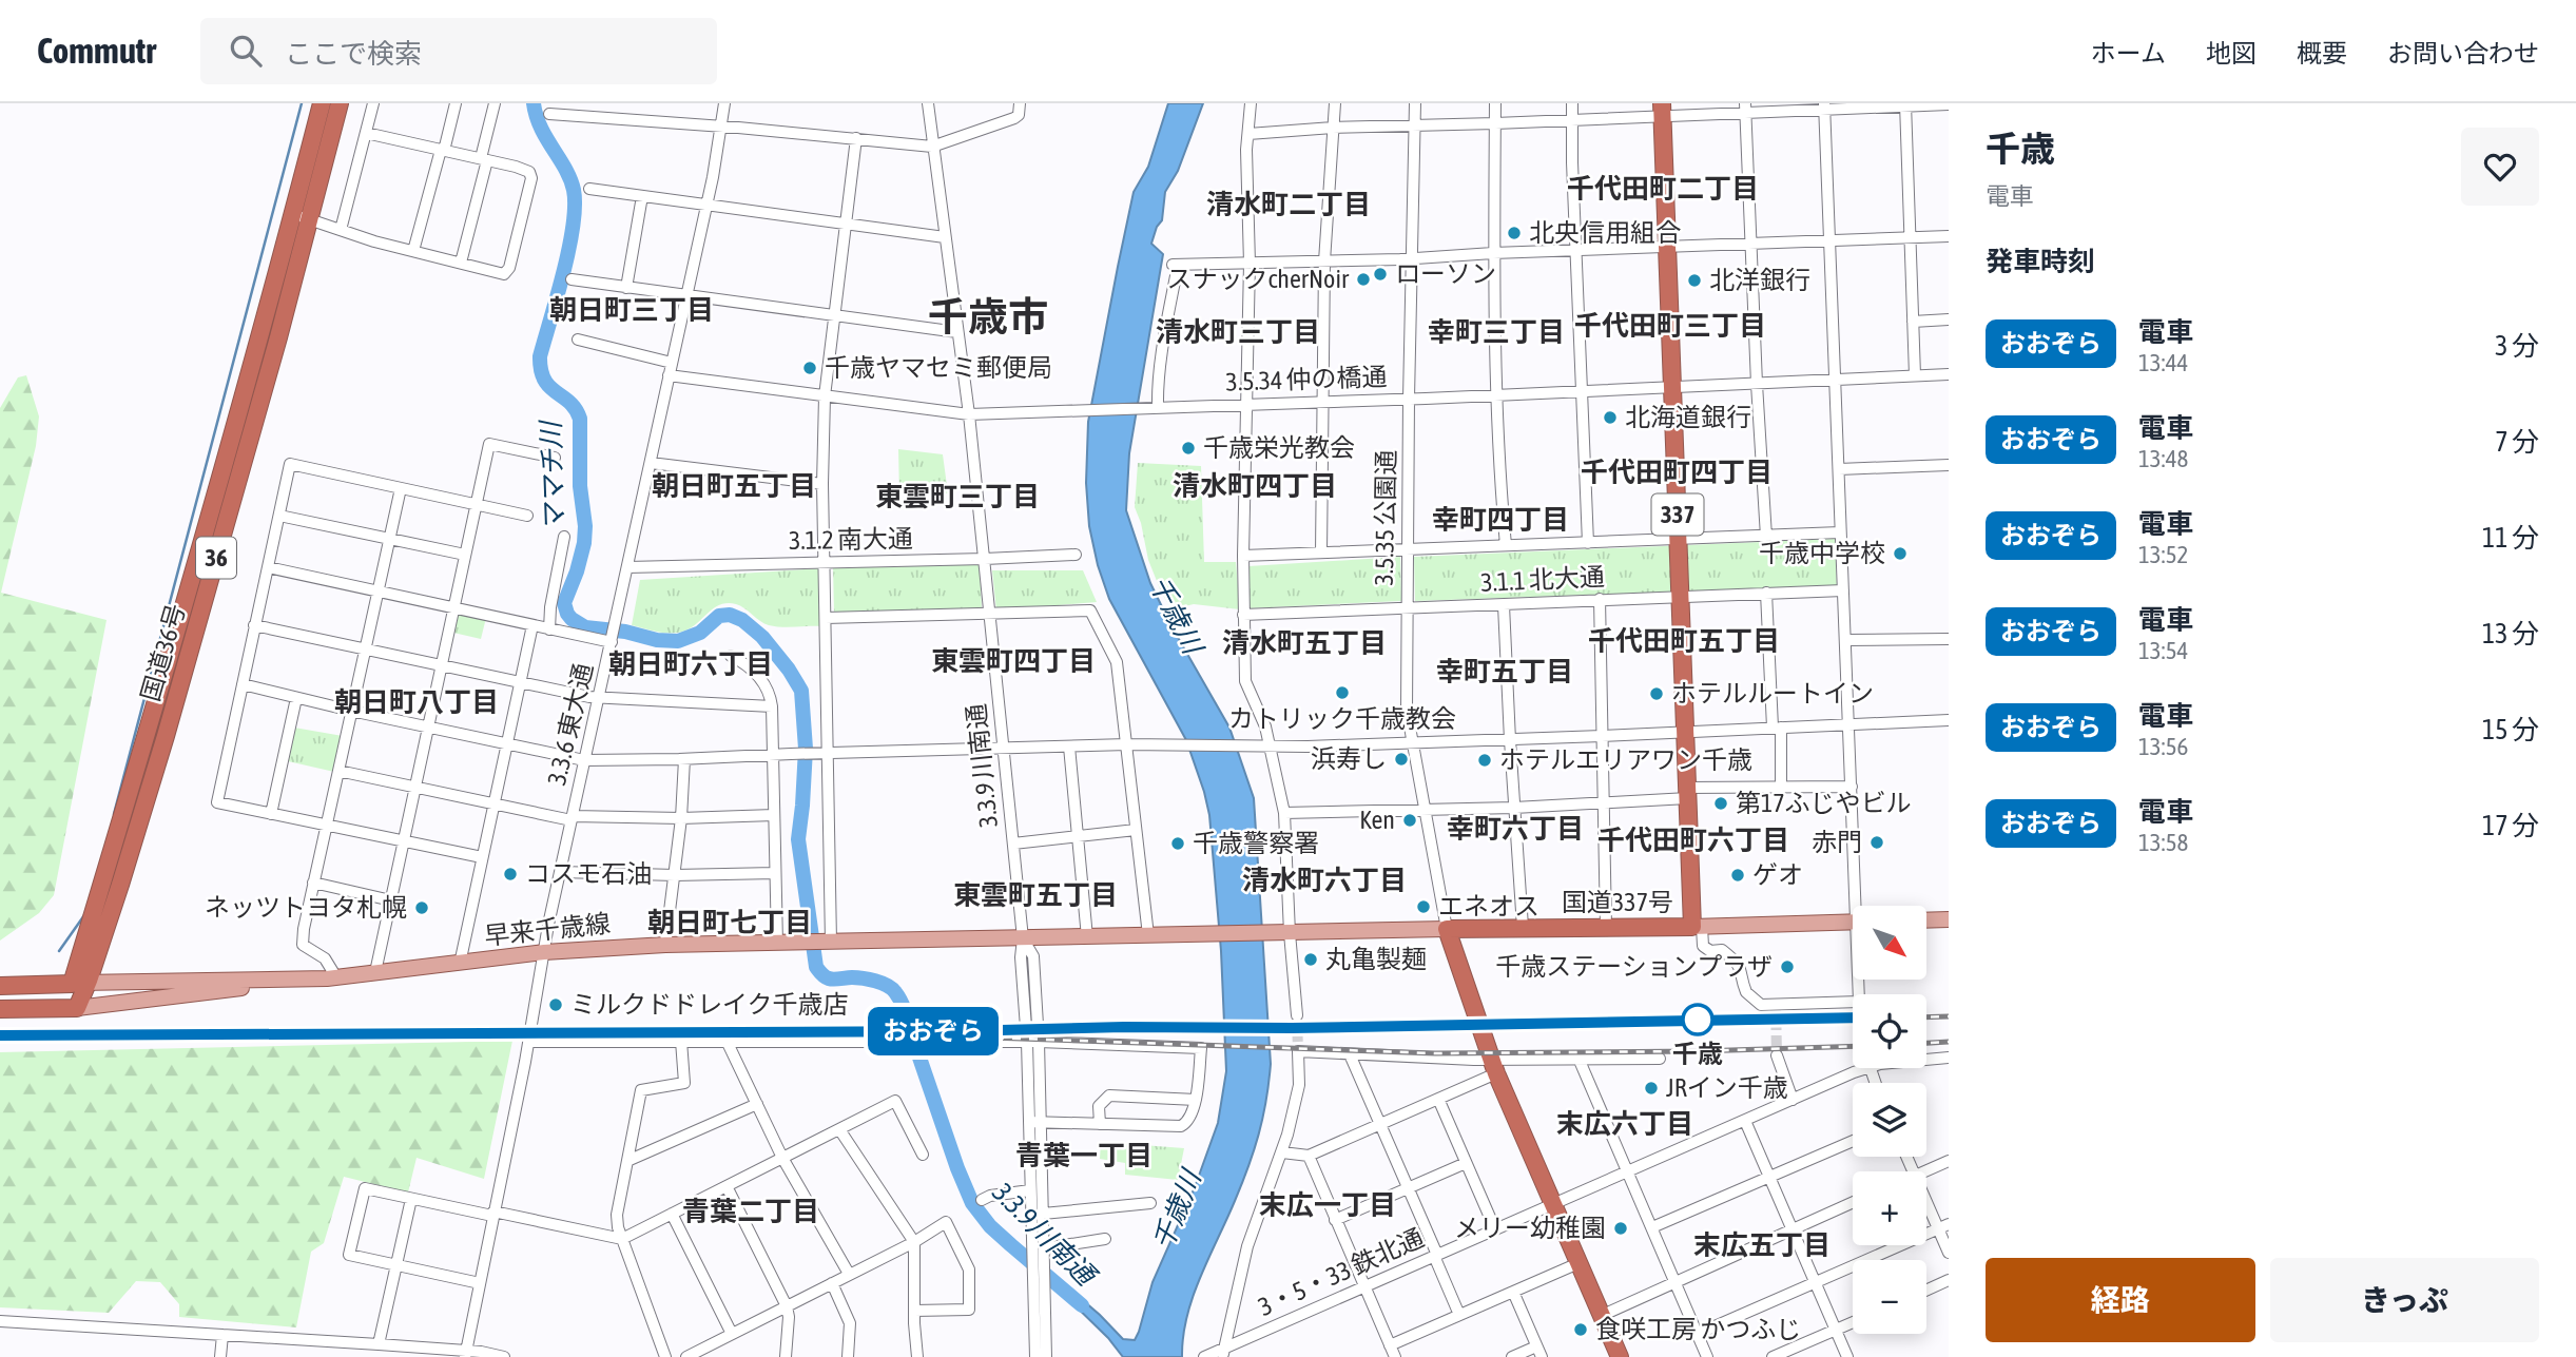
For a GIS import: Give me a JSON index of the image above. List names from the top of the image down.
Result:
{
  "streets": {
    "highway": [
      "337",
      "36",
      "国道36号",
      "国道337号"
    ],
    "main road": ["早来千歳線"],
    "street": [
      "3.5.34 仲の橋通",
      "3.5.35 公園通",
      "3.1.2 南大通",
      "3.1.1 北大通",
      "3.3.6 東大通",
      "3.3.9 川南通",
      "3・5・33 鉄北通"
    ]
  },
  "crossings": [
    ["3.5.34 仲の橋通", "3.5.35 公園通"],
    ["3.5.34 仲の橋通", "3.3.6 東大通"],
    ["3.5.34 仲の橋通", "3.3.9 川南通"],
    ["3.5.34 仲の橋通", "国道337号"],
    ["3.5.35 公園通", "3.1.1 北大通"],
    ["3.5.35 公園通", "国道337号"],
    ["3.5.35 公園通", "早来千歳線"],
    ["3.1.2 南大通", "3.3.6 東大通"],
    ["3.1.2 南大通", "3.3.9 川南通"],
    ["36", "国道36号"],
    ["36", "早来千歳線"],
    ["3.1.1 北大通", "国道337号"],
    ["国道36号", "早来千歳線"],
    ["3.3.6 東大通", "早来千歳線"],
    ["3.3.9 川南通", "早来千歳線"],
    ["国道337号", "早来千歳線"]
  ],
  "districts": [
    "千代田町二丁目",
    "清水町二丁目",
    "朝日町三丁目",
    "千歳市",
    "千代田町三丁目",
    "清水町三丁目",
    "幸町三丁目",
    "千代田町四丁目",
    "朝日町五丁目",
    "清水町四丁目",
    "東雲町三丁目",
    "幸町四丁目",
    "千代田町五丁目",
    "清水町五丁目",
    "東雲町四丁目",
    "朝日町六丁目",
    "幸町五丁目",
    "朝日町八丁目",
    "幸町六丁目",
    "千代田町六丁目",
    "清水町六丁目",
    "東雲町五丁目",
    "朝日町七丁目",
    "末広六丁目",
    "青葉一丁目",
    "末広一丁目",
    "青葉二丁目",
    "末広五丁目"
  ],
  "water": ["ママチ川", "千歳川", "3.3.9川南通"],
  "places": [
    "北央信用組合",
    "ローソン",
    "スナックcherNoir",
    "北洋銀行",
    "千歳ヤマセミ郵便局",
    "北海道銀行",
    "千歳栄光教会",
    "千歳中学校",
    "カトリック千歳教会",
    "ホテルルートイン",
    "浜寿し",
    "ホテルエリアワン千歳",
    "第17ふじやビル",
    "Ken",
    "赤門",
    "千歳警察署",
    "コスモ石油",
    "ゲオ",
    "エネオス",
    "ネッツトヨタ札幌",
    "丸亀製麺",
    "千歳ステーションプラザ",
    "ミルクドドレイク千歳店",
    "千歳",
    "JRイン千歳",
    "メリー幼稚園",
    "食咲工房 かつふじ"
  ],
  "north": "bottom right",
  "page": {
    "header": "Commutr",
    "search": "ここで検索",
    "nav": [
      "ホーム",
      "地図",
      "概要",
      "お問い合わせ"
    ],
    "on_map": "おおぞら",
    "heading": [
      ["千歳", "電車"],
      "発車時刻"
    ],
    "list": [
      {
        "mark": "おおぞら",
        "name": "電車",
        "note": "13:44",
        "value": "3 分"
      },
      {
        "mark": "おおぞら",
        "name": "電車",
        "note": "13:48",
        "value": "7 分"
      },
      {
        "mark": "おおぞら",
        "name": "電車",
        "note": "13:52",
        "value": "11 分"
      },
      {
        "mark": "おおぞら",
        "name": "電車",
        "note": "13:54",
        "value": "13 分"
      },
      {
        "mark": "おおぞら",
        "name": "電車",
        "note": "13:56",
        "value": "15 分"
      },
      {
        "mark": "おおぞら",
        "name": "電車",
        "note": "13:58",
        "value": "17 分"
      }
    ],
    "map_buttons": ["+", "−"],
    "buttons": ["経路", "きっぷ"]
  }
}
